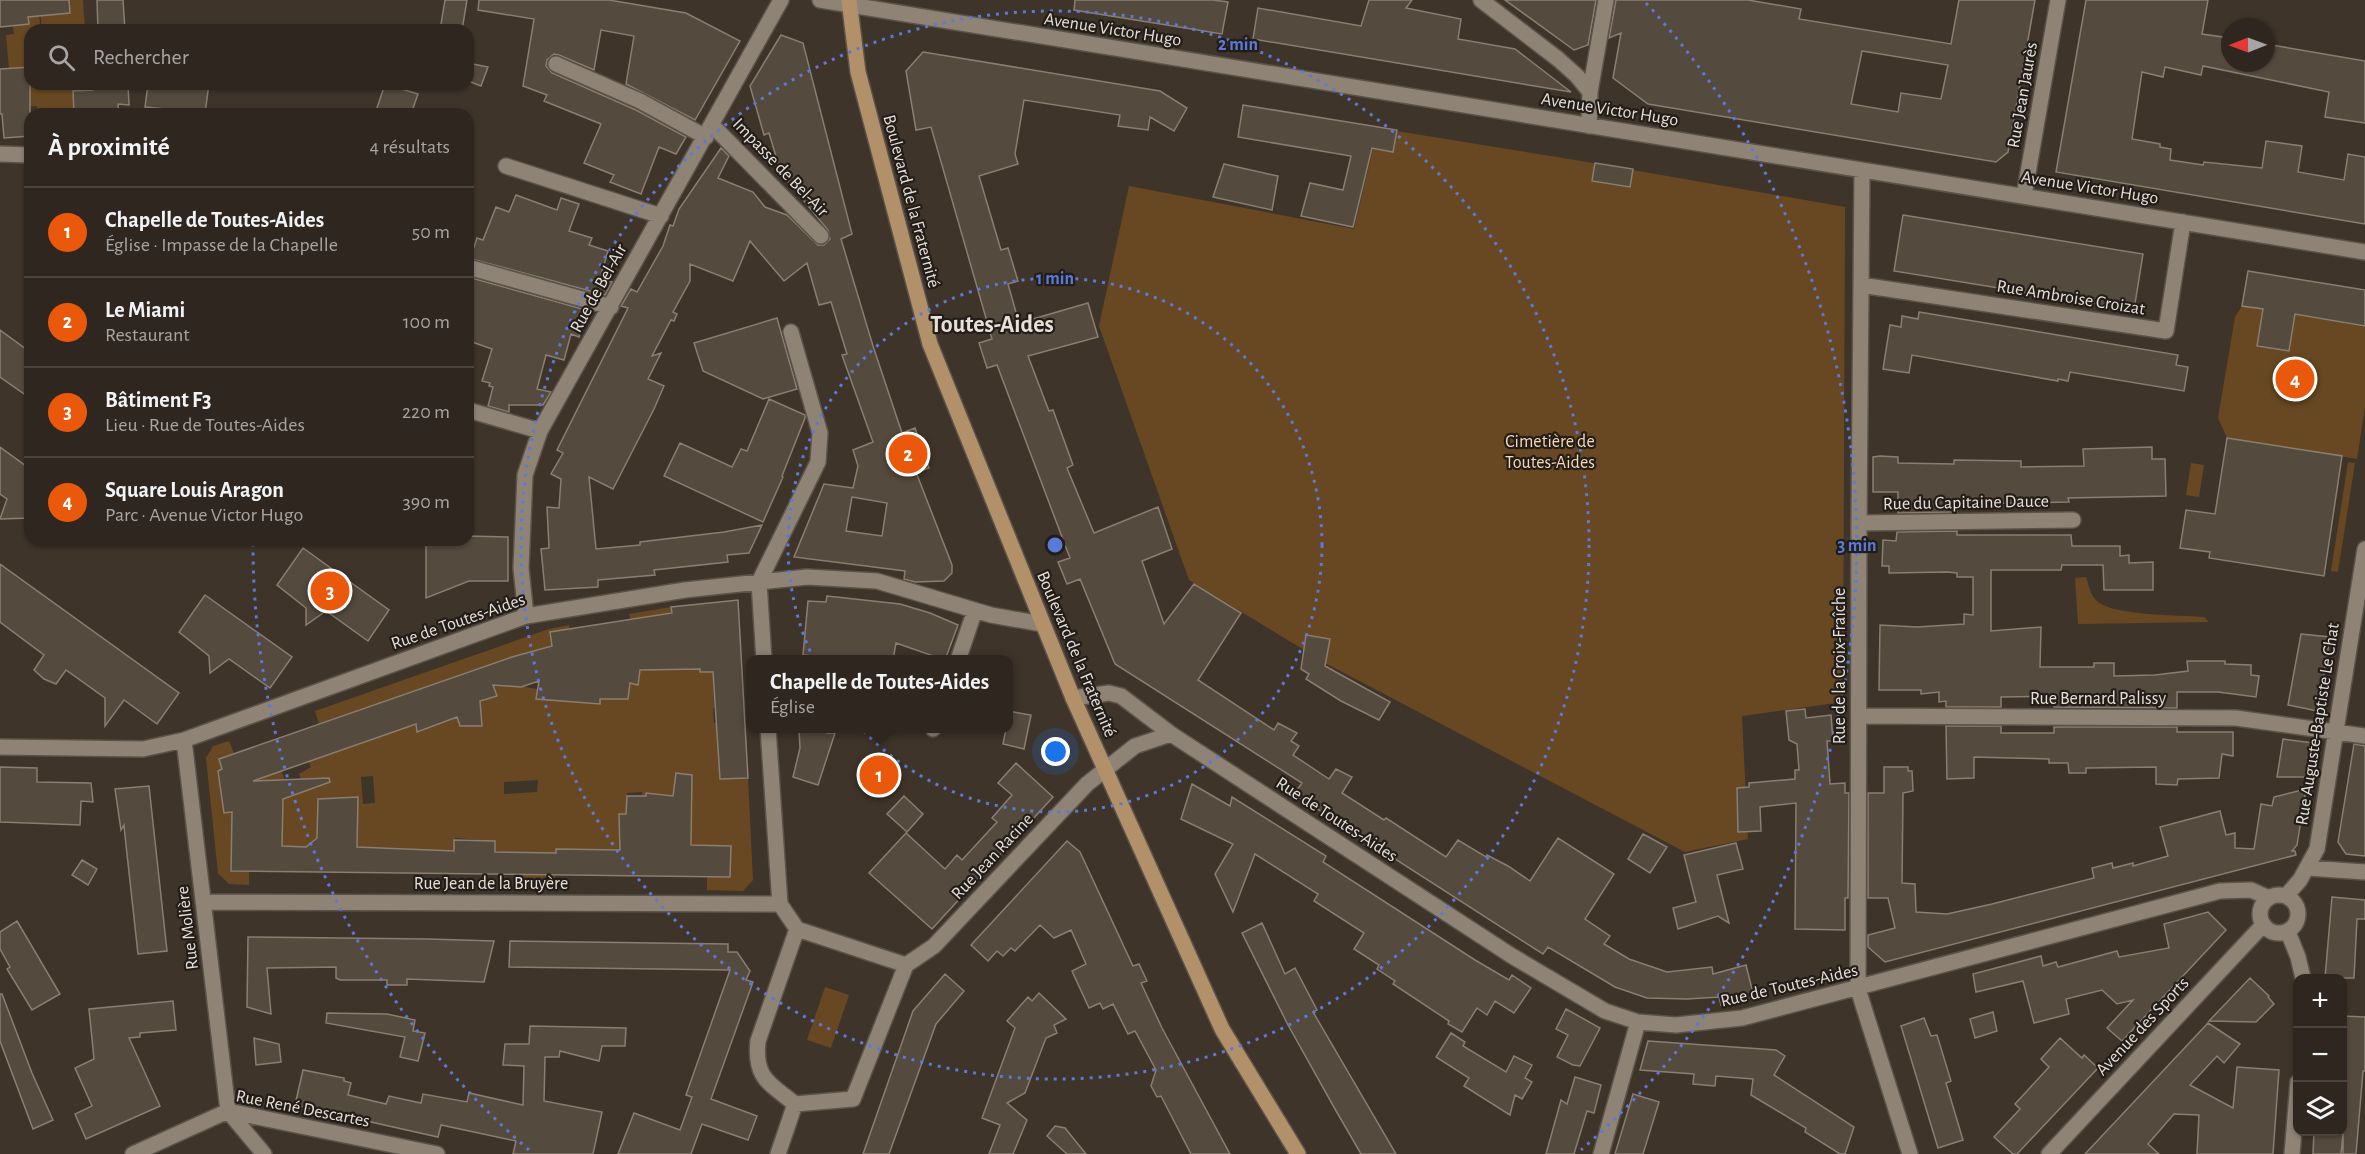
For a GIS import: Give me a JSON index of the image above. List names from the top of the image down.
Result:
{
  "streets": {
    "main road": ["Boulevard de la Fraternité"],
    "street": [
      "Avenue Victor Hugo",
      "Rue Jean Jaurès",
      "Impasse de Bel-Air",
      "Rue de Bel-Air",
      "Rue Ambroise Croizat",
      "Rue du Capitaine Dauce",
      "Rue de Toutes-Aides",
      "Rue de la Croix-Fraîche",
      "Rue Bernard Palissy",
      "Rue Auguste-Baptiste Le Chat",
      "Rue Jean Racine",
      "Rue Jean de la Bruyère",
      "Rue Molière",
      "Avenue des Sports",
      "Rue René Descartes"
    ]
  },
  "crossings": [
    ["Avenue Victor Hugo", "Rue Jean Jaurès"],
    ["Avenue Victor Hugo", "Boulevard de la Fraternité"],
    ["Avenue Victor Hugo", "Rue Ambroise Croizat"],
    ["Avenue Victor Hugo", "Rue de la Croix-Fraîche"],
    ["Impasse de Bel-Air", "Rue de Bel-Air"],
    ["Boulevard de la Fraternité", "Rue de Toutes-Aides"],
    ["Boulevard de la Fraternité", "Rue Jean Racine"],
    ["Rue de Bel-Air", "Rue de Toutes-Aides"],
    ["Rue Ambroise Croizat", "Rue de la Croix-Fraîche"],
    ["Rue du Capitaine Dauce", "Rue de la Croix-Fraîche"],
    ["Rue de Toutes-Aides", "Rue de la Croix-Fraîche"],
    ["Rue de Toutes-Aides", "Rue Auguste-Baptiste Le Chat"],
    ["Rue de Toutes-Aides", "Rue Molière"],
    ["Rue de Toutes-Aides", "Avenue des Sports"],
    ["Rue de la Croix-Fraîche", "Rue Bernard Palissy"],
    ["Rue Bernard Palissy", "Rue Auguste-Baptiste Le Chat"],
    ["Rue Auguste-Baptiste Le Chat", "Avenue des Sports"],
    ["Rue Jean de la Bruyère", "Rue Molière"],
    ["Rue Molière", "Rue René Descartes"]
  ],
  "districts": ["Toutes-Aides"],
  "parks": ["Cimetière de Toutes-Aides"],
  "north": "left",
  "page": {
    "search": "Rechercher",
    "heading": ["À proximité", "4 résultats"],
    "list": [
      {
        "mark": "1",
        "name": "Chapelle de Toutes-Aides",
        "note": "Église · Impasse de la Chapelle",
        "value": "50 m"
      },
      {
        "mark": "2",
        "name": "Le Miami",
        "note": "Restaurant",
        "value": "100 m"
      },
      {
        "mark": "3",
        "name": "Bâtiment F3",
        "note": "Lieu · Rue de Toutes-Aides",
        "value": "220 m"
      },
      {
        "mark": "4",
        "name": "Square Louis Aragon",
        "note": "Parc · Avenue Victor Hugo",
        "value": "390 m"
      }
    ],
    "pins": [
      "4",
      "2",
      "3",
      "1"
    ],
    "popup": ["Chapelle de Toutes-Aides", "Église"],
    "map_buttons": ["+", "−"]
  },
  "rings": ["2 min", "1 min", "3 min"]
}
